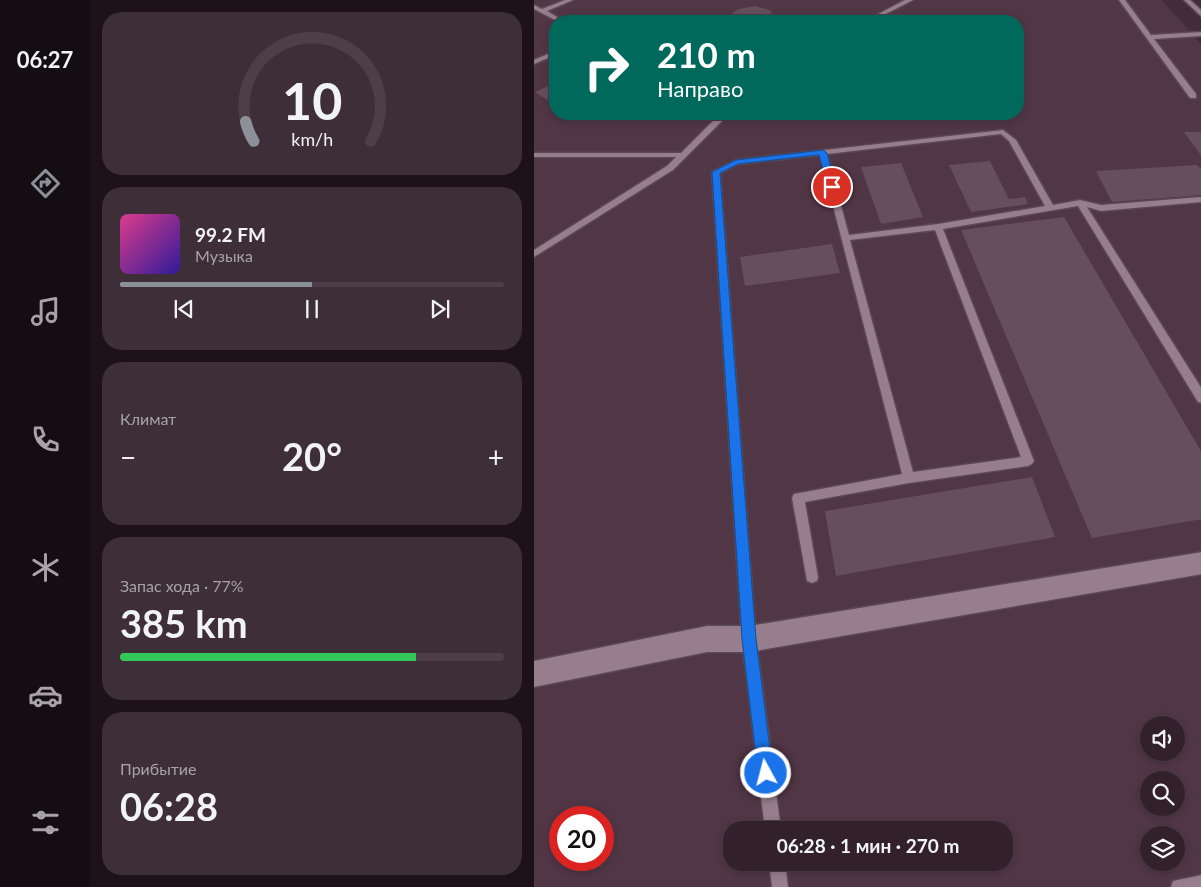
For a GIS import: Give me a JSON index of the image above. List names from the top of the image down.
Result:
{
  "page": {
    "tabs": "06:27",
    "turn": ["210 m", "Направо"],
    "song": ["99.2 FM", "Музыка"],
    "tile": [
      "Климат",
      ["Запас хода · 77%", "385 km"],
      ["Прибытие", "06:28"]
    ],
    "heat": ["−", "20°", "+"],
    "limit": "20",
    "trip": "06:28 · 1 мин · 270 m",
    "gauge": ["10", "km/h"]
  }
}
